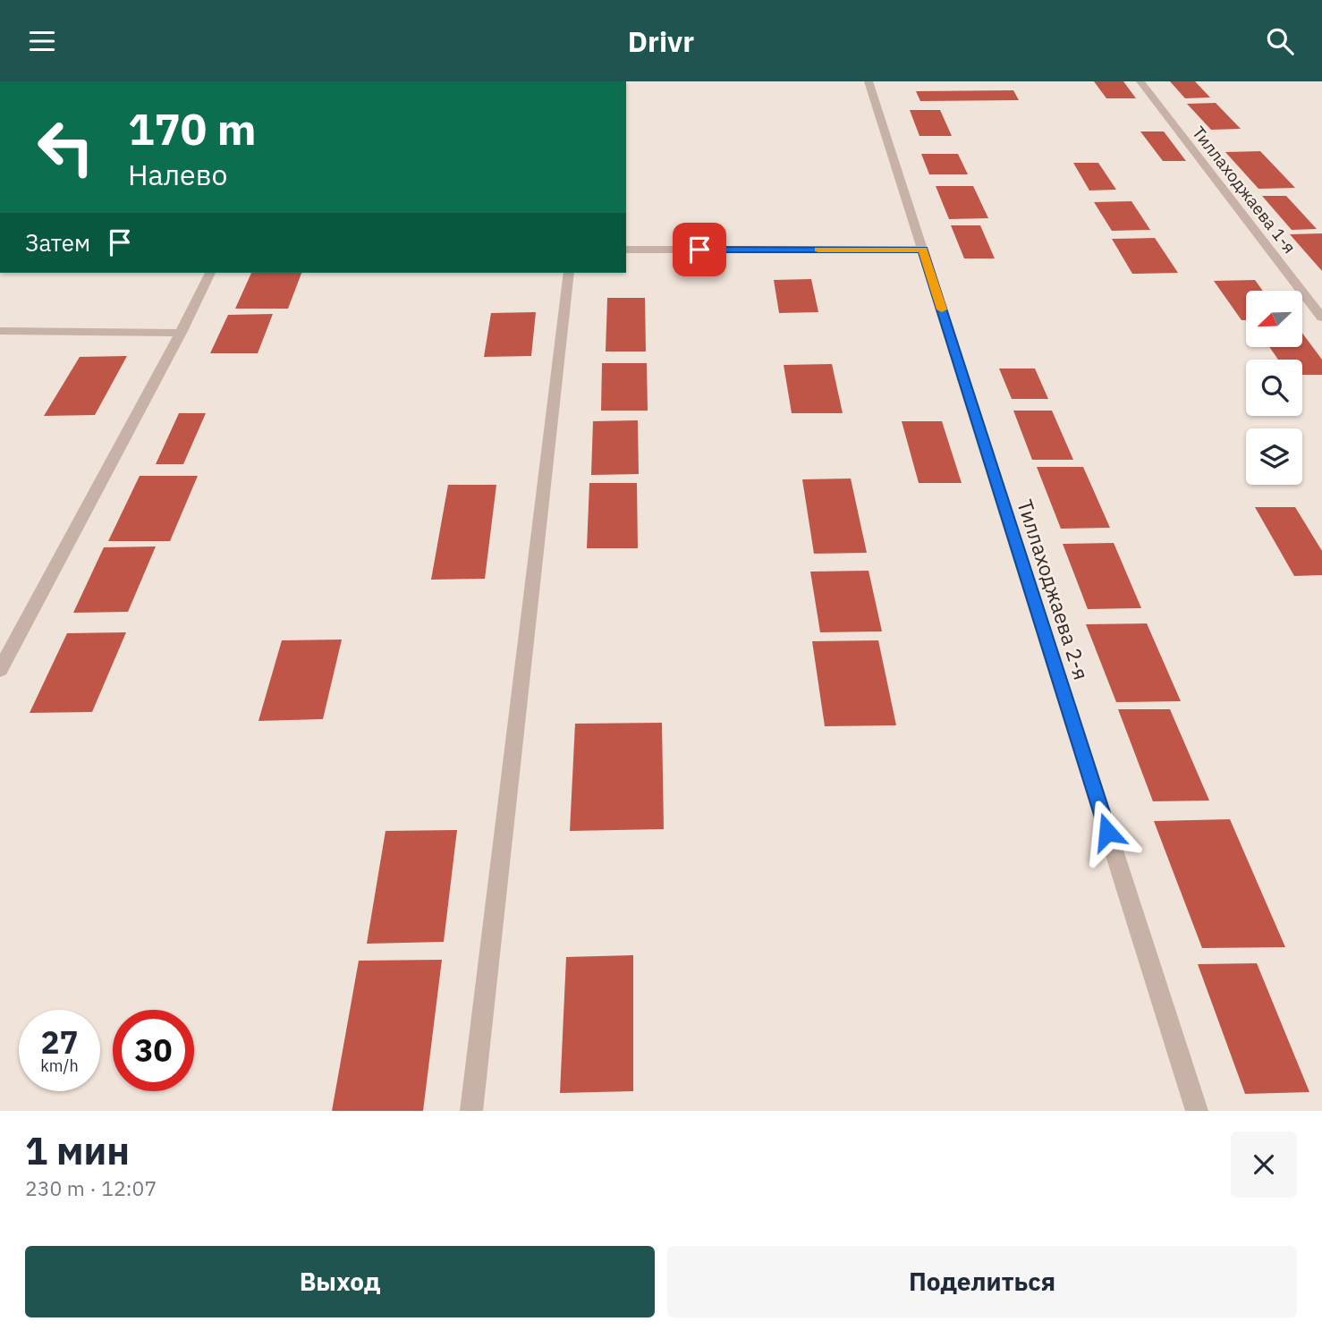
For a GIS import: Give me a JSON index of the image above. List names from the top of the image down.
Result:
{
  "streets": {
    "street": ["Тиллаходжаева 1-я", "Тиллаходжаева 2-я"]
  },
  "north": "bottom left",
  "page": {
    "header": "Drivr",
    "turn": ["170 m", "Налево"],
    "then": "Затем",
    "speed": "27 km/h",
    "limit": "30",
    "heading": ["1 мин", "230 m · 12:07"],
    "buttons": ["Выход", "Поделиться"]
  }
}
